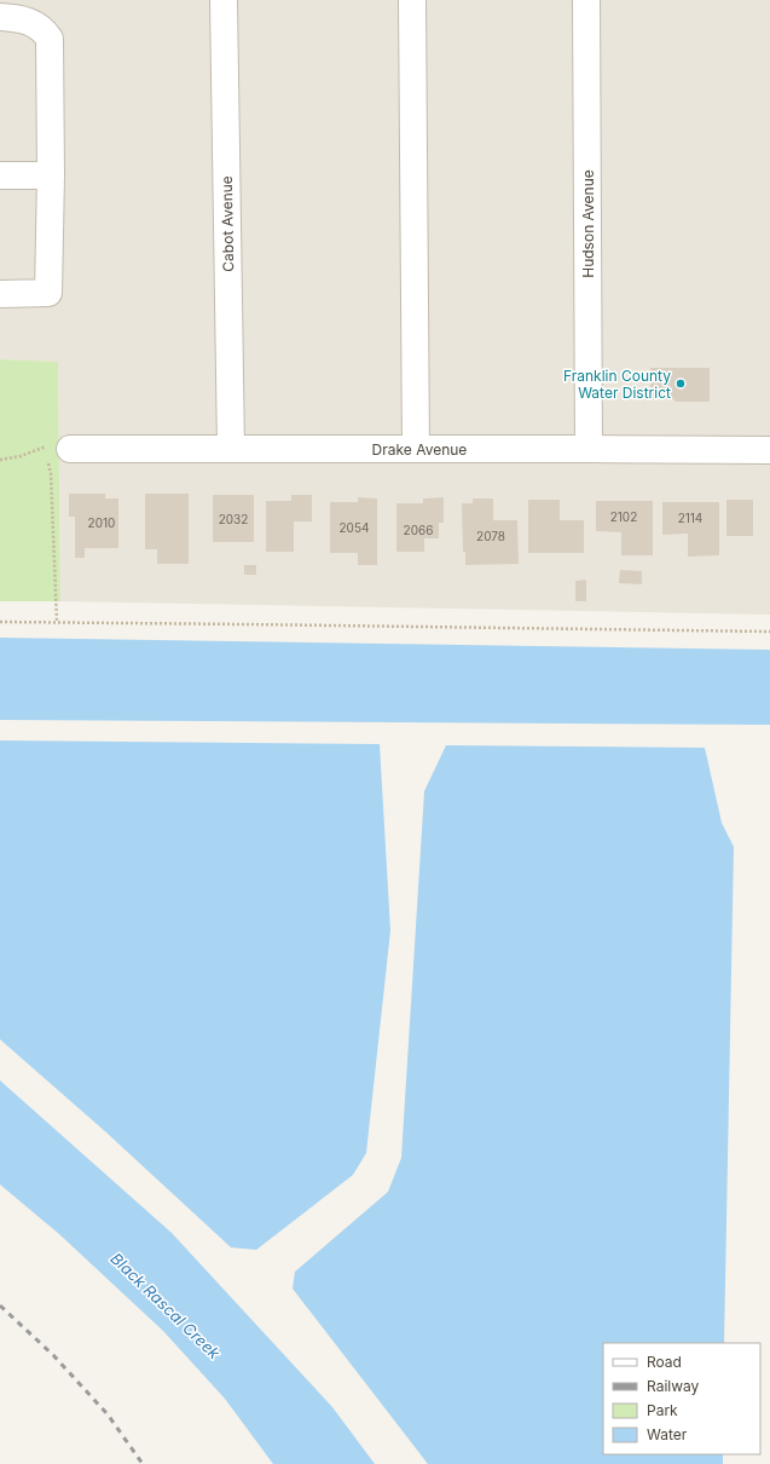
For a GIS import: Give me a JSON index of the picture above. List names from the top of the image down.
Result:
{
  "streets": {
    "street": ["Cabot Avenue", "Hudson Avenue", "Drake Avenue"]
  },
  "crossings": [
    ["Cabot Avenue", "Drake Avenue"],
    ["Hudson Avenue", "Drake Avenue"]
  ],
  "water": ["Black Rascal Creek"],
  "places": ["Franklin County Water District"],
  "house_numbers": [
    "2102",
    "2114",
    "2032",
    "2010",
    "2054",
    "2066",
    "2078"
  ],
  "legend": [
    "Road",
    "Railway",
    "Park",
    "Water"
  ]
}
